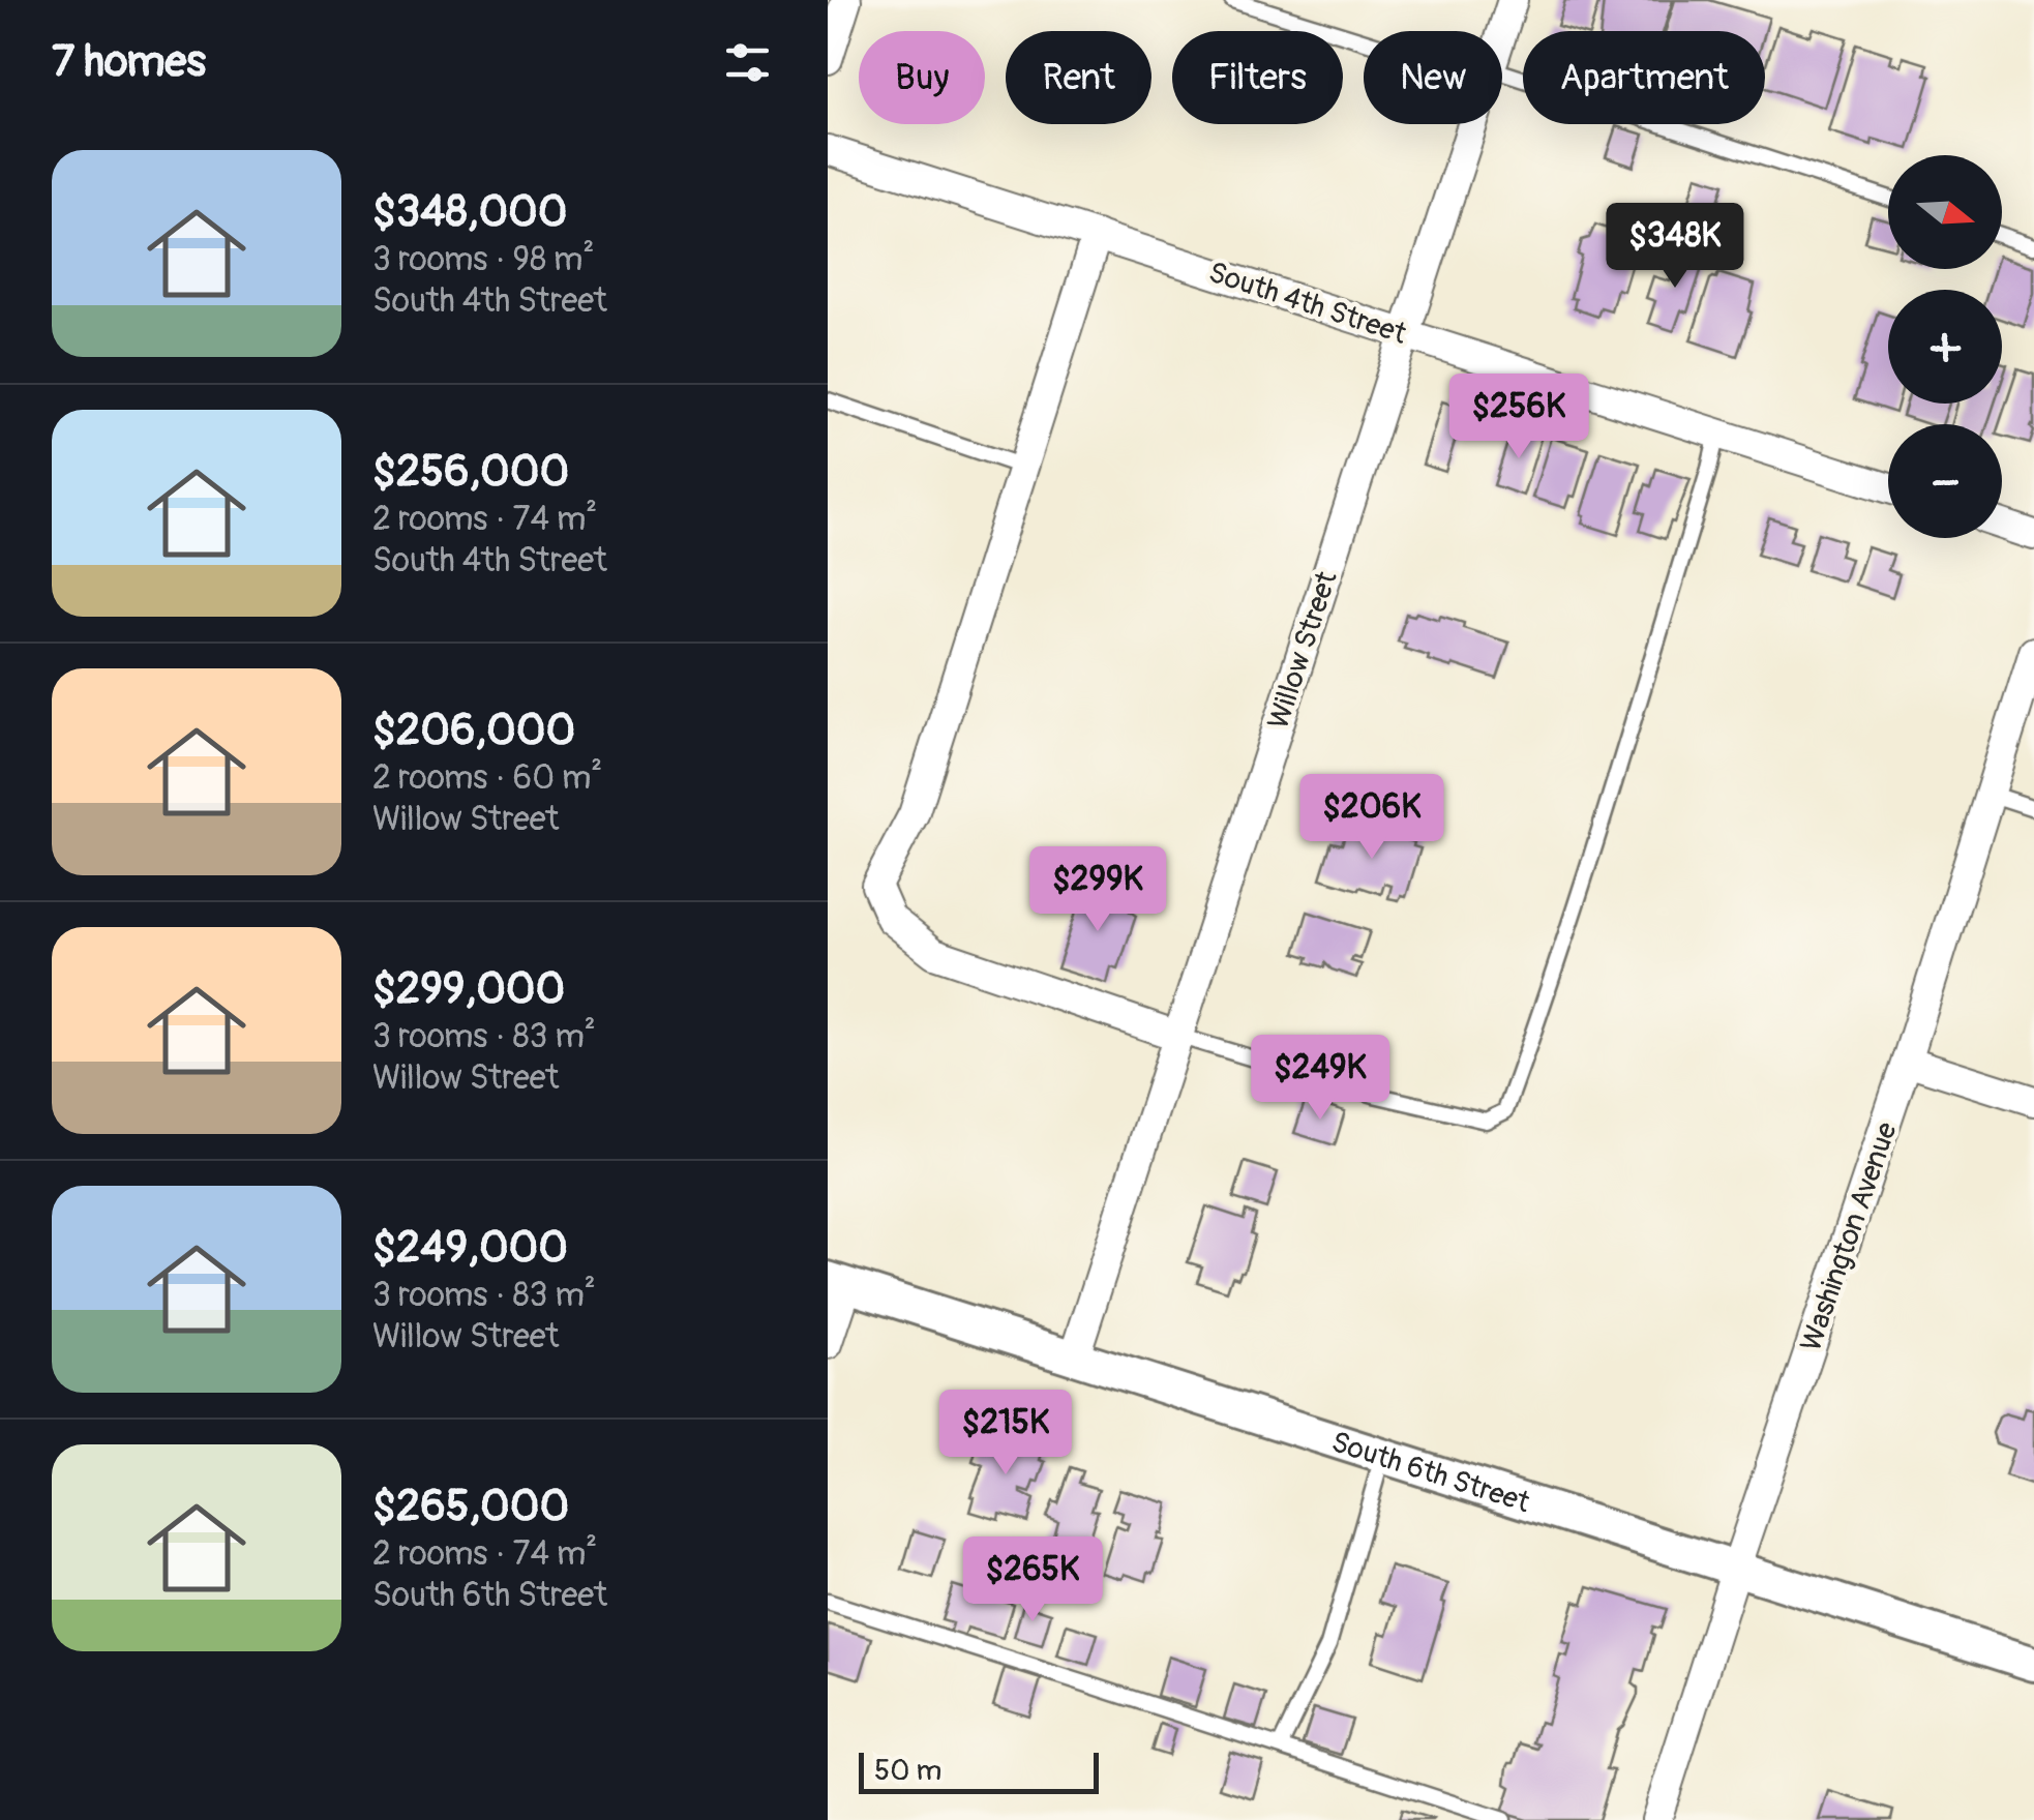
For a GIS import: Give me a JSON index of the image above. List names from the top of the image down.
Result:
{
  "streets": {
    "street": [
      "South 4th Street",
      "Willow Street",
      "Washington Avenue",
      "South 6th Street"
    ]
  },
  "crossings": [
    ["South 4th Street", "Willow Street"],
    ["Willow Street", "South 6th Street"],
    ["Washington Avenue", "South 6th Street"]
  ],
  "scale_bar": "50 m",
  "north": "right",
  "page": {
    "heading": "7 homes",
    "chip": [
      "Buy",
      "Rent",
      "Filters",
      "New",
      "Apartment"
    ],
    "list": [
      {
        "name": "$348,000",
        "note": "3 rooms · 98 m² · South 4th Street"
      },
      {
        "name": "$256,000",
        "note": "2 rooms · 74 m² · South 4th Street"
      },
      {
        "name": "$206,000",
        "note": "2 rooms · 60 m² · Willow Street"
      },
      {
        "name": "$299,000",
        "note": "3 rooms · 83 m² · Willow Street"
      },
      {
        "name": "$249,000",
        "note": "3 rooms · 83 m² · Willow Street"
      },
      {
        "name": "$265,000",
        "note": "2 rooms · 74 m² · South 6th Street"
      }
    ],
    "map_buttons": ["+", "−"],
    "price": [
      "$348K",
      "$256K",
      "$206K",
      "$299K",
      "$249K",
      "$215K",
      "$265K"
    ],
    "scale": "50 m"
  }
}
